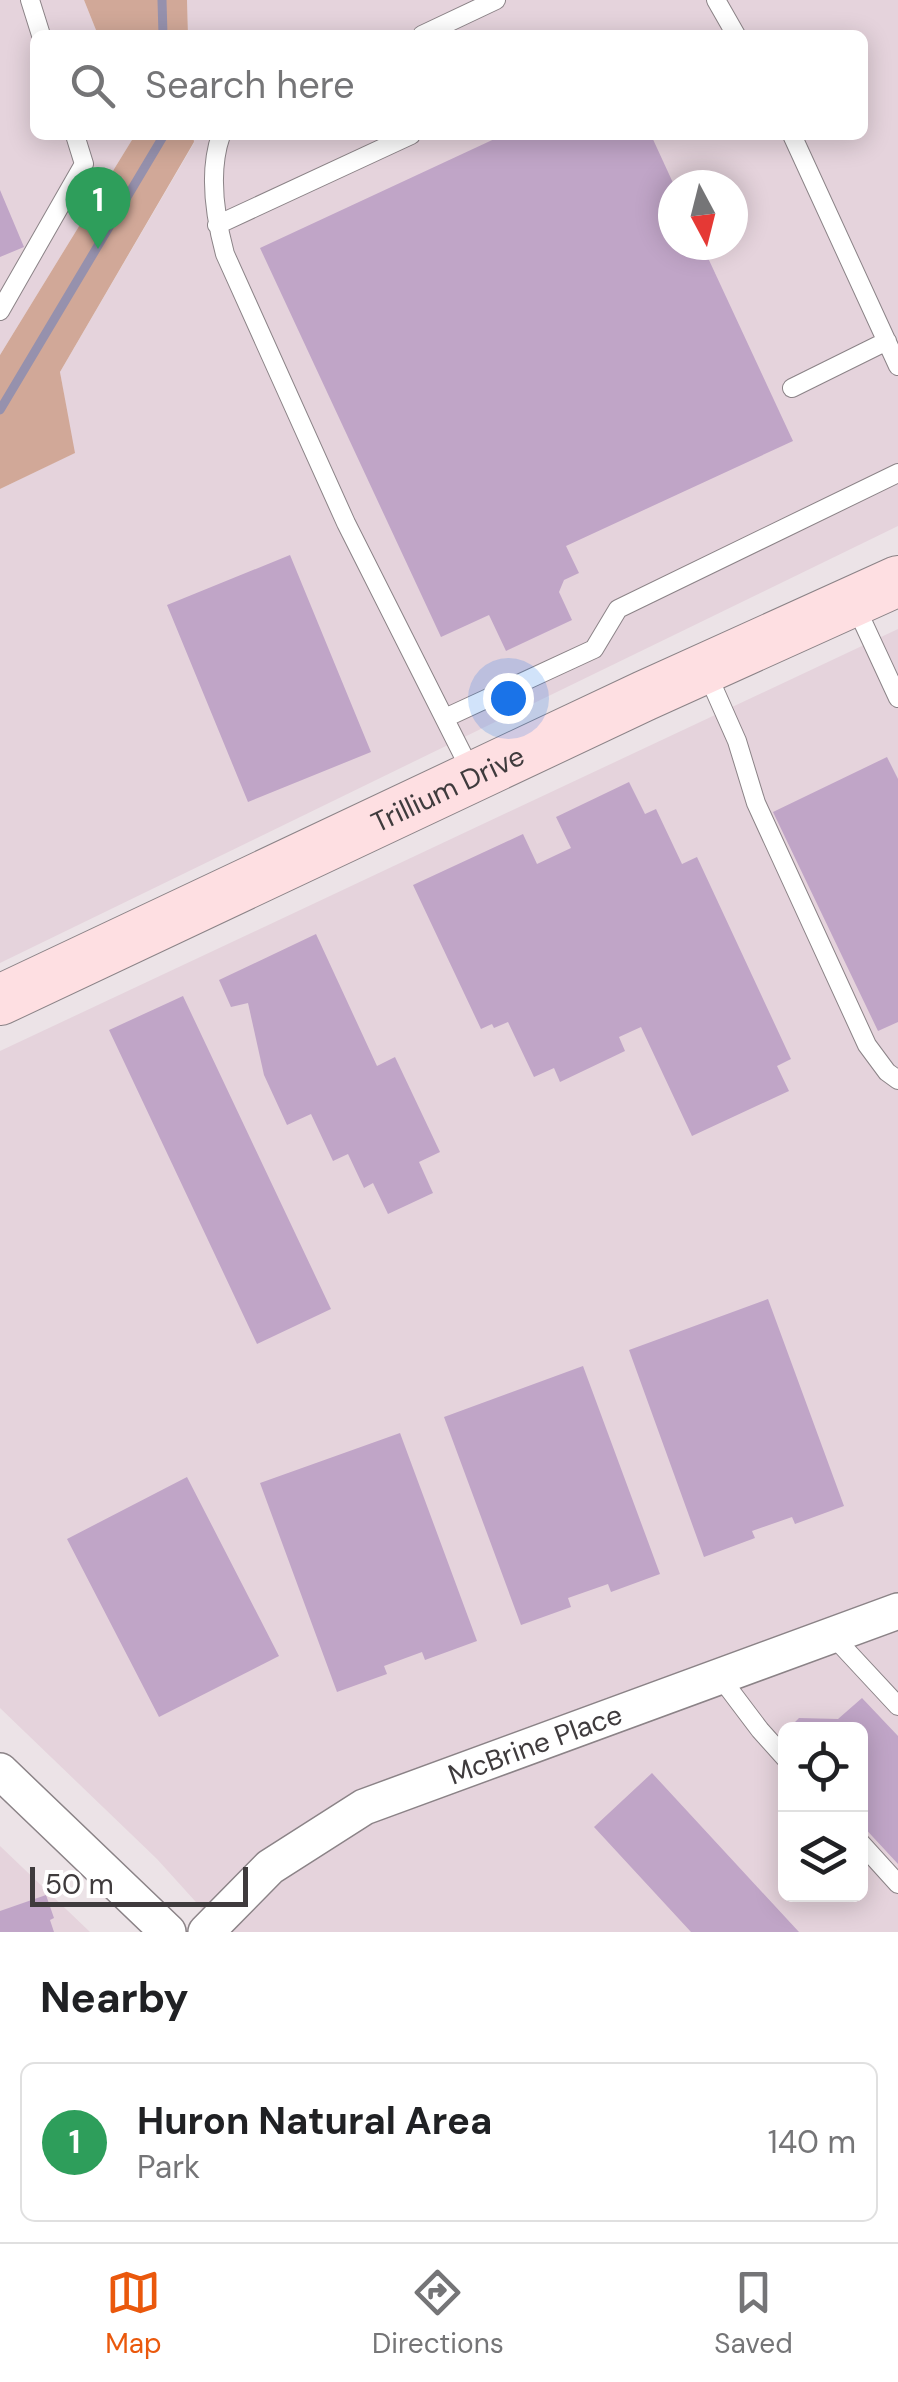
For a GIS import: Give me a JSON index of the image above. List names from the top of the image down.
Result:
{
  "streets": {
    "street": ["Trillium Drive", "McBrine Place"]
  },
  "scale_bar": "50 m",
  "north": "bottom",
  "page": {
    "search": "Search here",
    "pins": "1",
    "scale": "50 m",
    "heading": "Nearby",
    "list": [
      {
        "mark": "1",
        "name": "Huron Natural Area",
        "note": "Park",
        "value": "140 m"
      }
    ],
    "nav": ["Map", "Directions", "Saved"]
  }
}
